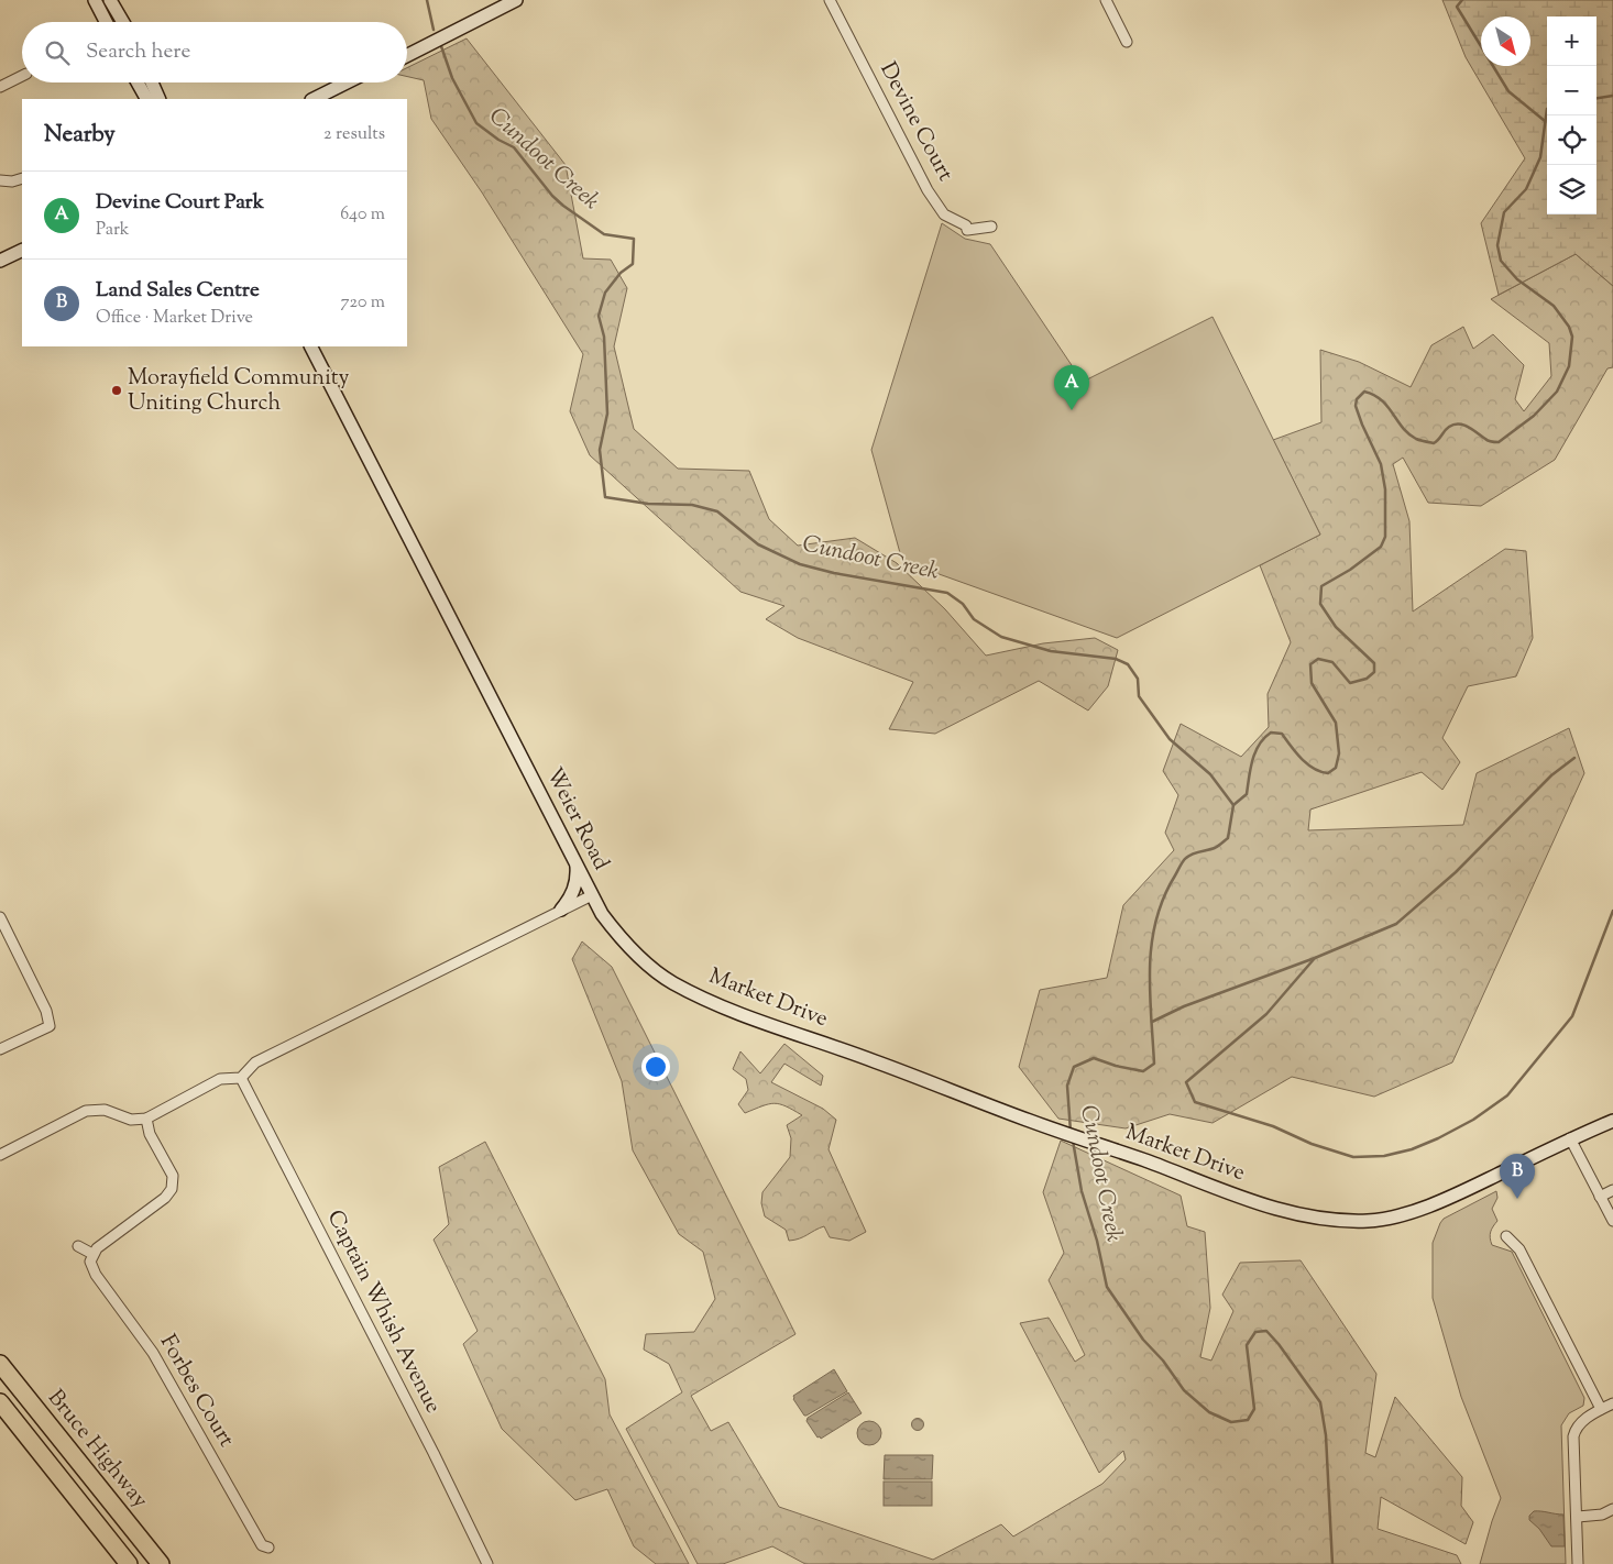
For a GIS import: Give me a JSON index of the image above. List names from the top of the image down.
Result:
{
  "streets": {
    "highway": ["Bruce Highway"],
    "street": [
      "Devine Court",
      "Weier Road",
      "Market Drive",
      "Captain Whish Avenue",
      "Forbes Court"
    ]
  },
  "crossings": [
    ["Weier Road", "Market Drive"],
    ["Weier Road", "Captain Whish Avenue"]
  ],
  "water": ["Cundoot Creek"],
  "places": ["Morayfield Community Uniting Church"],
  "north": "bottom right",
  "page": {
    "map_buttons": ["+", "−"],
    "search": "Search here",
    "heading": ["Nearby", "2 results"],
    "list": [
      {
        "mark": "A",
        "name": "Devine Court Park",
        "note": "Park",
        "value": "640 m"
      },
      {
        "mark": "B",
        "name": "Land Sales Centre",
        "note": "Office · Market Drive",
        "value": "720 m"
      }
    ],
    "pins": ["A", "B"]
  }
}
